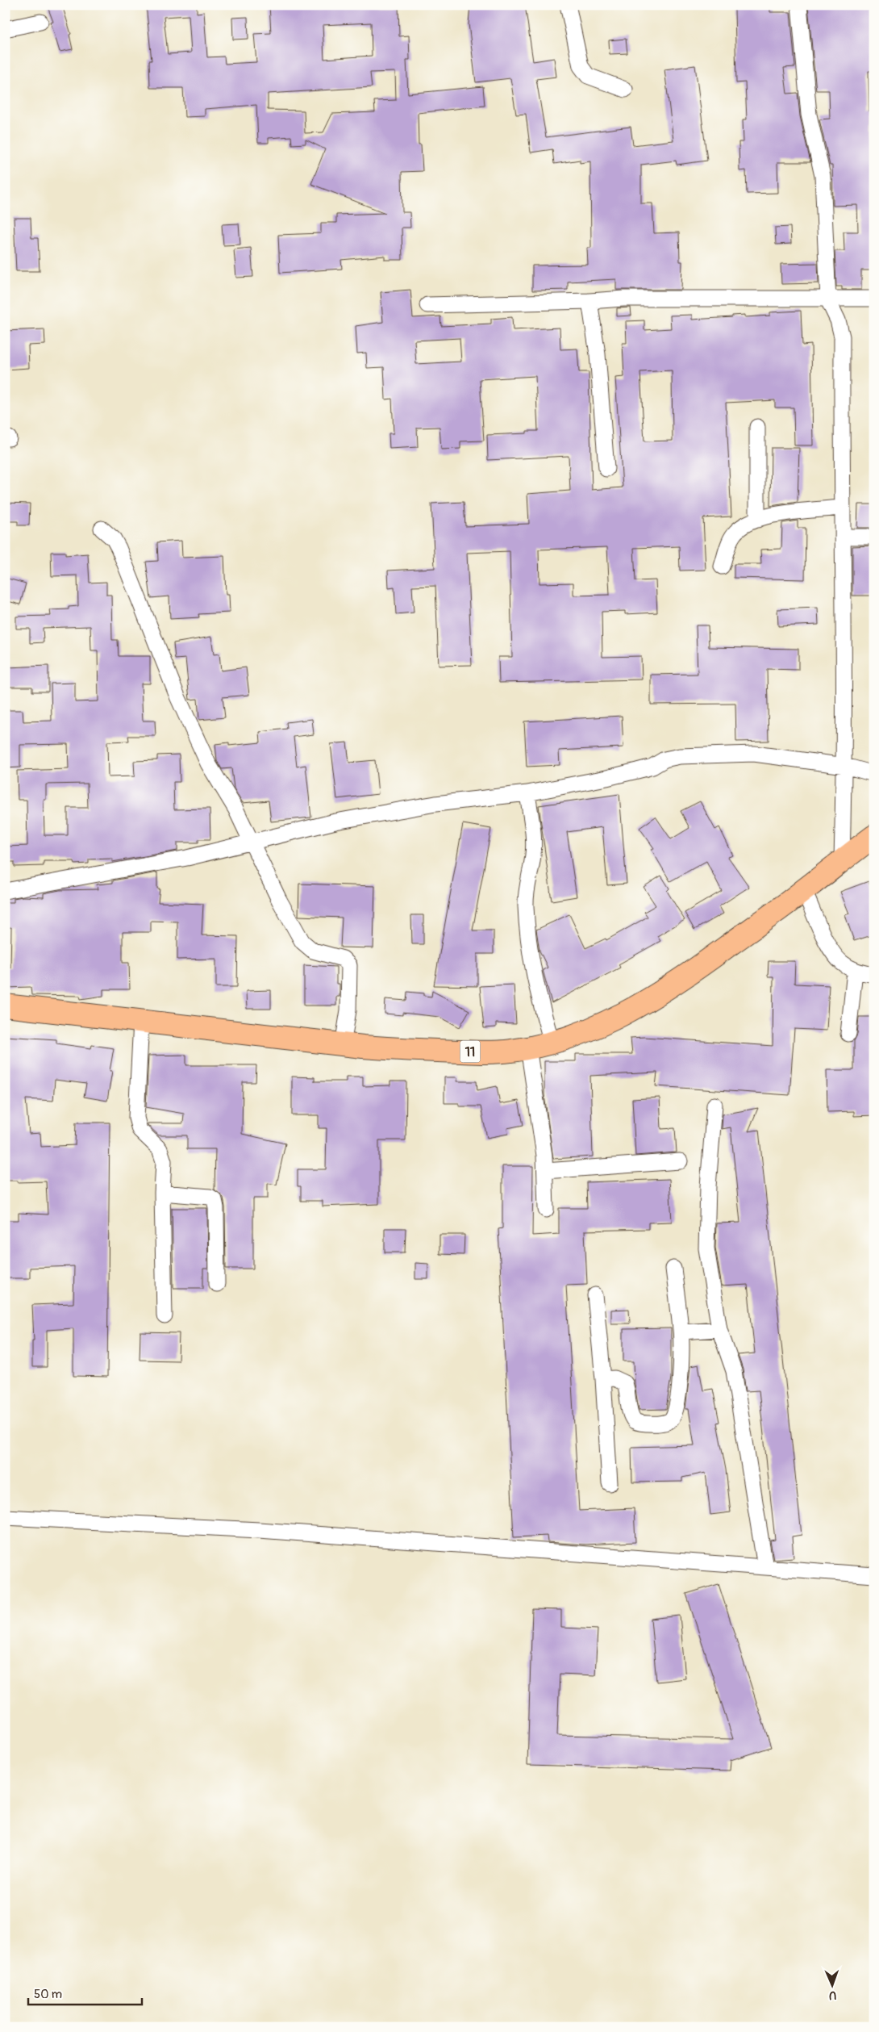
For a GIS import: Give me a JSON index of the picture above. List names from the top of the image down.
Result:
{
  "streets": {
    "highway": ["11"]
  },
  "scale_bar": "50 m",
  "north": "bottom"
}
